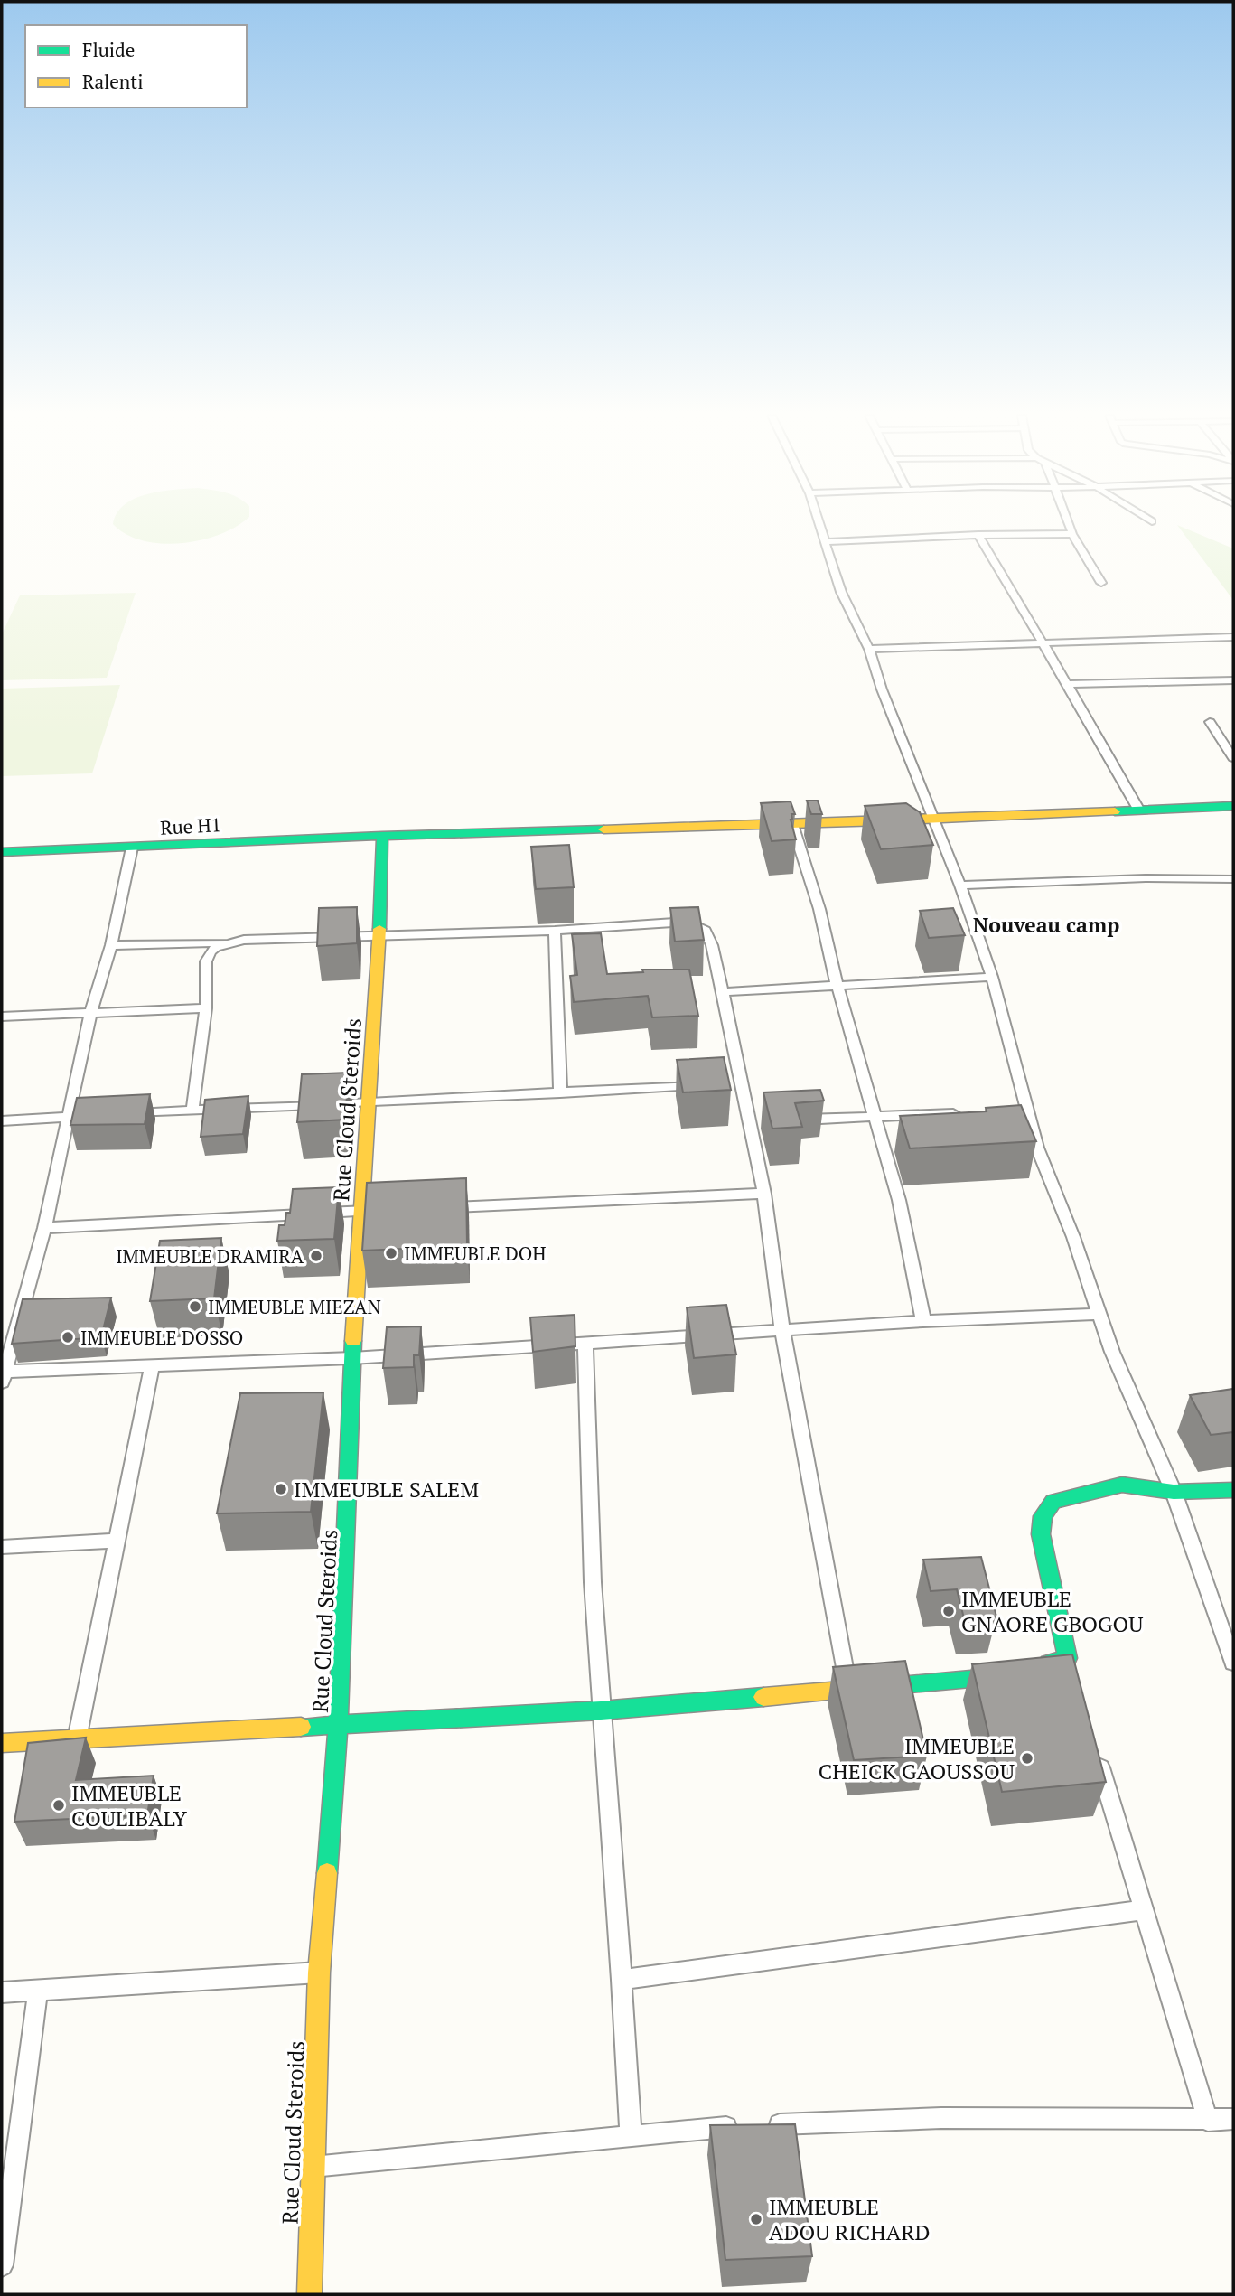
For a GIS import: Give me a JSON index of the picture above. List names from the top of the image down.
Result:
{
  "streets": {
    "street": ["Rue H1", "Rue Cloud Steroids"]
  },
  "crossings": [
    ["Rue H1", "Rue Cloud Steroids"]
  ],
  "districts": ["Nouveau camp"],
  "places": [
    "IMMEUBLE DOH",
    "IMMEUBLE DRAMIRA",
    "IMMEUBLE MIEZAN",
    "IMMEUBLE DOSSO",
    "IMMEUBLE SALEM",
    "IMMEUBLE GNAORE GBOGOU",
    "IMMEUBLE CHEICK GAOUSSOU",
    "IMMEUBLE COULIBALY",
    "IMMEUBLE ADOU RICHARD"
  ],
  "legend": ["Fluide", "Ralenti"]
}
